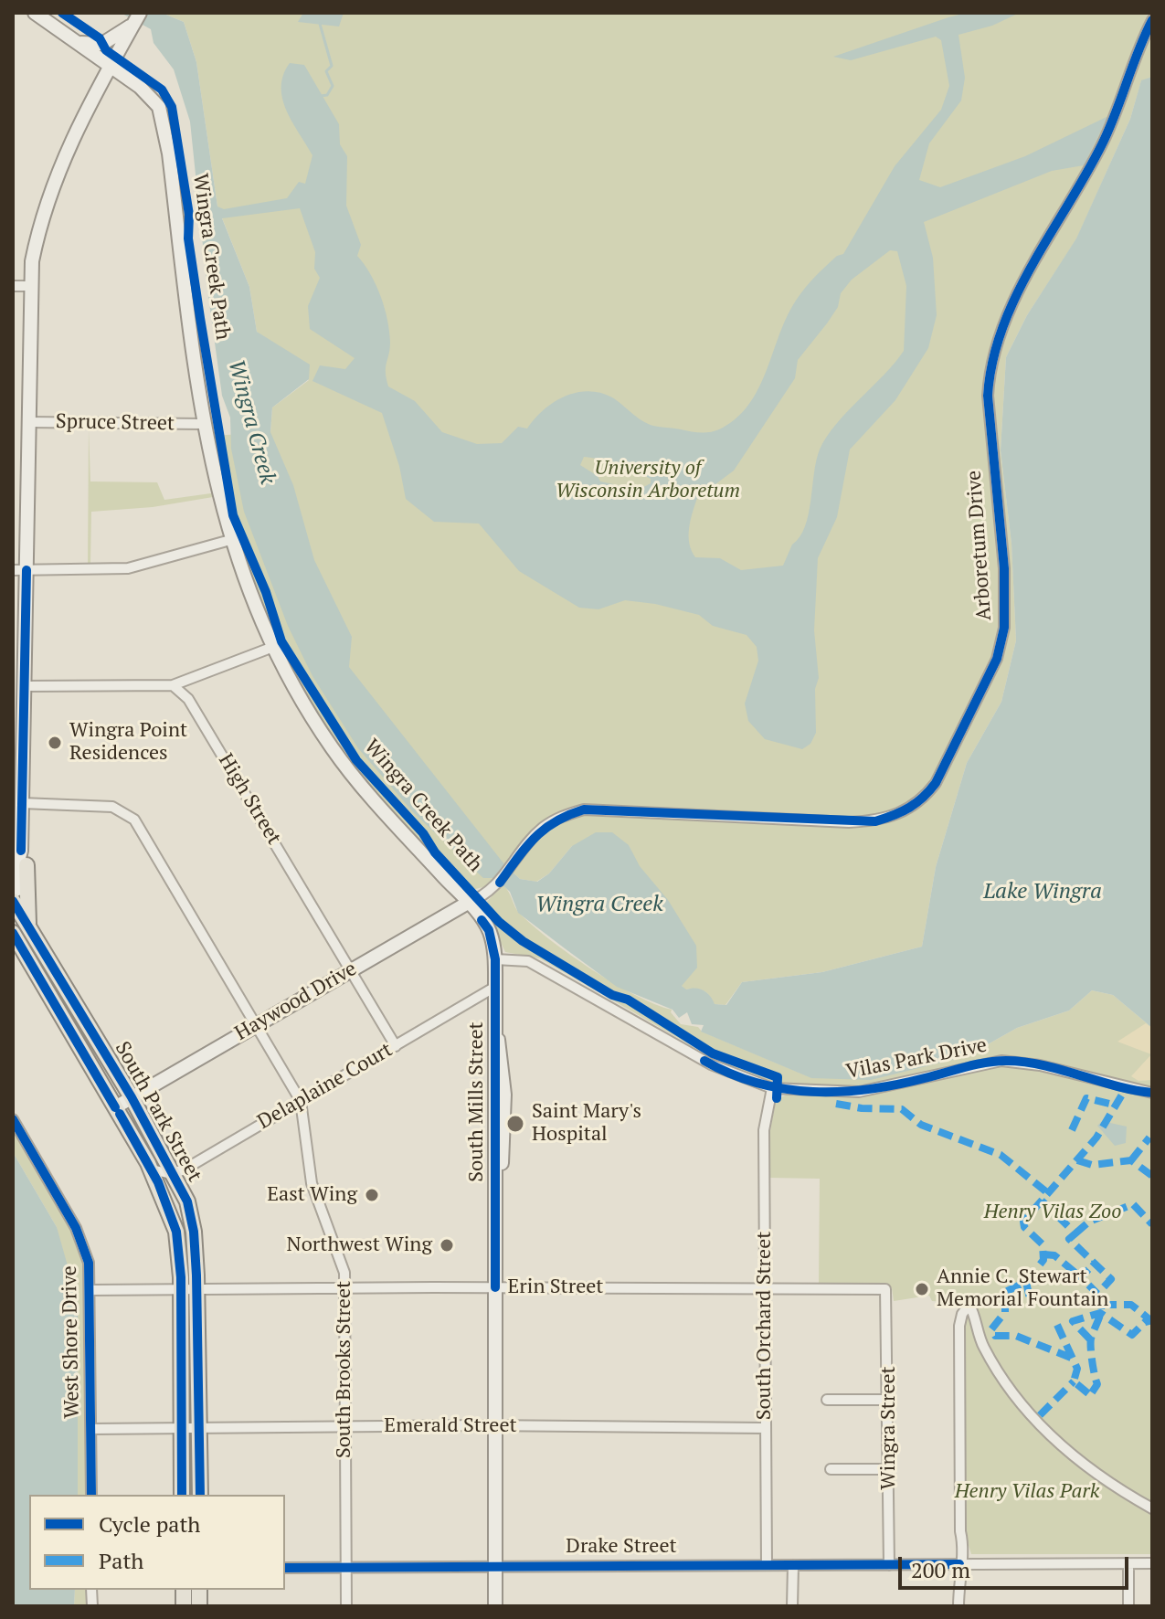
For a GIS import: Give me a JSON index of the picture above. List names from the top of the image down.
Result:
{
  "streets": {
    "main road": ["South Park Street"],
    "street": [
      "Spruce Street",
      "Arboretum Drive",
      "High Street",
      "Haywood Drive",
      "Vilas Park Drive",
      "Delaplaine Court",
      "South Mills Street",
      "Erin Street",
      "South Orchard Street",
      "West Shore Drive",
      "South Brooks Street",
      "Emerald Street",
      "Wingra Street",
      "Drake Street"
    ],
    "cycle path": ["Wingra Creek Path"]
  },
  "crossings": [
    ["Spruce Street", "South Mills Street"],
    ["Arboretum Drive", "Haywood Drive"],
    ["Arboretum Drive", "South Mills Street"],
    ["High Street", "Haywood Drive"],
    ["High Street", "Delaplaine Court"],
    ["Haywood Drive", "South Mills Street"],
    ["Haywood Drive", "South Park Street"],
    ["Haywood Drive", "South Brooks Street"],
    ["Vilas Park Drive", "South Mills Street"],
    ["Vilas Park Drive", "South Orchard Street"],
    ["Delaplaine Court", "South Mills Street"],
    ["Delaplaine Court", "South Park Street"],
    ["Delaplaine Court", "South Brooks Street"],
    ["South Mills Street", "Erin Street"],
    ["South Mills Street", "Emerald Street"],
    ["South Mills Street", "Drake Street"],
    ["South Park Street", "Erin Street"],
    ["South Park Street", "Emerald Street"],
    ["Erin Street", "South Orchard Street"],
    ["Erin Street", "West Shore Drive"],
    ["Erin Street", "South Brooks Street"],
    ["Erin Street", "Wingra Street"],
    ["South Orchard Street", "Emerald Street"],
    ["South Orchard Street", "Drake Street"],
    ["West Shore Drive", "Emerald Street"],
    ["South Brooks Street", "Emerald Street"],
    ["South Brooks Street", "Drake Street"],
    ["Wingra Street", "Drake Street"]
  ],
  "water": ["Wingra Creek", "Lake Wingra"],
  "parks": ["University of Wisconsin Arboretum", "Henry Vilas Zoo", "Henry Vilas Park"],
  "places": [
    "Wingra Point Residences",
    "Saint Mary's Hospital",
    "East Wing",
    "Northwest Wing",
    "Annie C. Stewart Memorial Fountain"
  ],
  "legend": ["Cycle path", "Path"],
  "scale_bar": "200 m"
}
